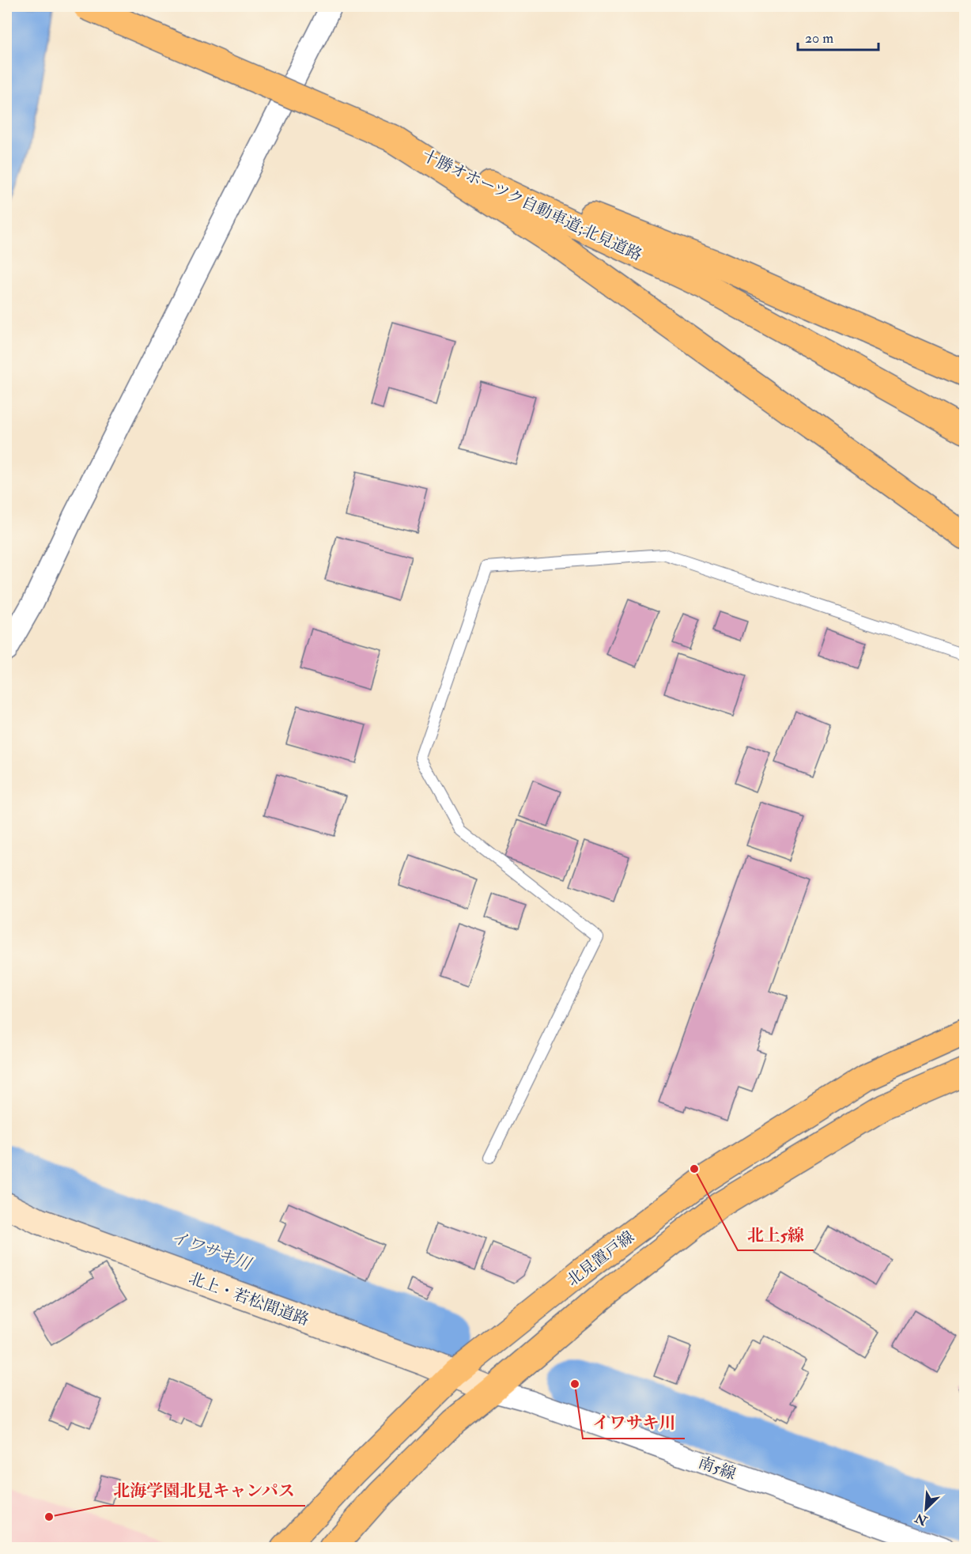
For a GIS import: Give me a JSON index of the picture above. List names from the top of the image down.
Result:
{
  "streets": {
    "main road": ["十勝オホーツク自動車道;北見道路", "北見置戸線"],
    "street": ["北上・若松間道路", "南5線"]
  },
  "crossings": [
    ["北見置戸線", "北上・若松間道路"],
    ["北見置戸線", "南5線"],
    ["北上・若松間道路", "南5線"]
  ],
  "water": ["イワサキ川"],
  "places": ["北上5線", "イワサキ川", "北海学園北見キャンパス"],
  "scale_bar": "20 m",
  "north": "bottom left"
}
